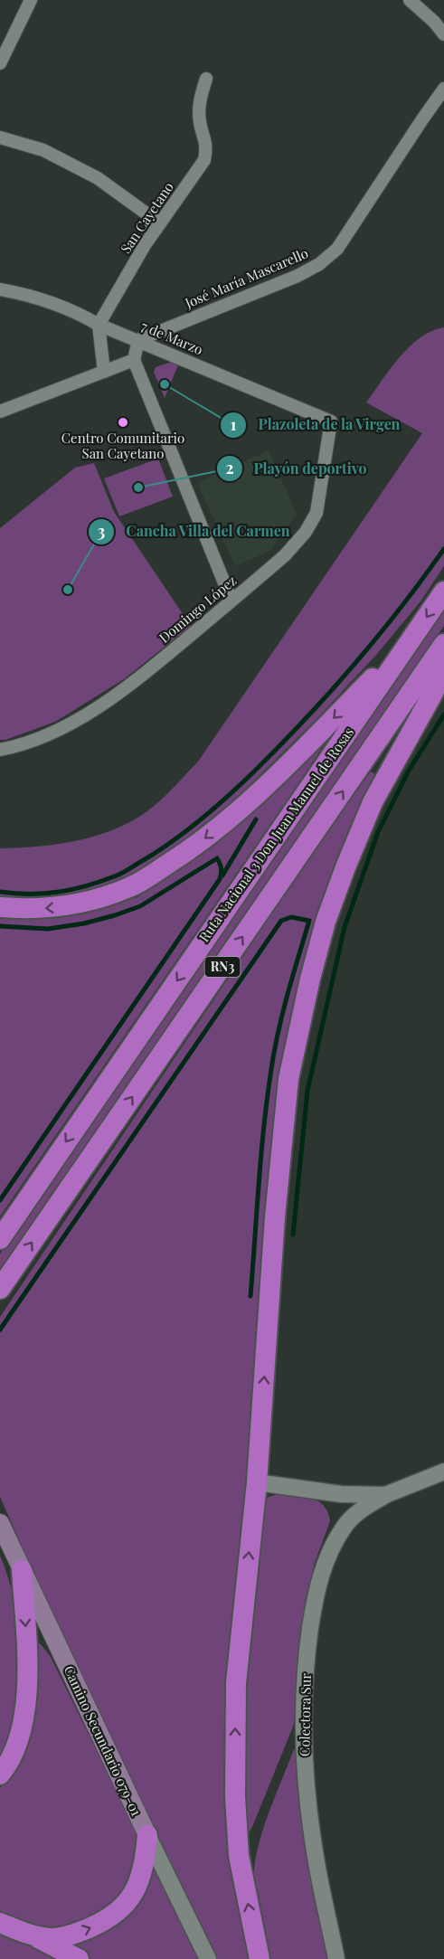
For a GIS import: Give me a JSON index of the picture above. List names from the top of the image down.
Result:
{
  "streets": {
    "highway": ["Ruta Nacional 3 Don Juan Manuel de Rosas", "RN3"],
    "main road": ["Camino Secundario 079-01"],
    "street": [
      "San Cayetano",
      "José María Mascarello",
      "7 de Marzo",
      "Domingo López",
      "Colectora Sur"
    ]
  },
  "crossings": [
    ["San Cayetano", "7 de Marzo"],
    ["José María Mascarello", "7 de Marzo"],
    ["7 de Marzo", "Domingo López"]
  ],
  "places": [
    "Plazoleta de la Virgen",
    "Centro Comunitario San Cayetano",
    "Playón deportivo",
    "Cancha Villa del Carmen"
  ]
}
